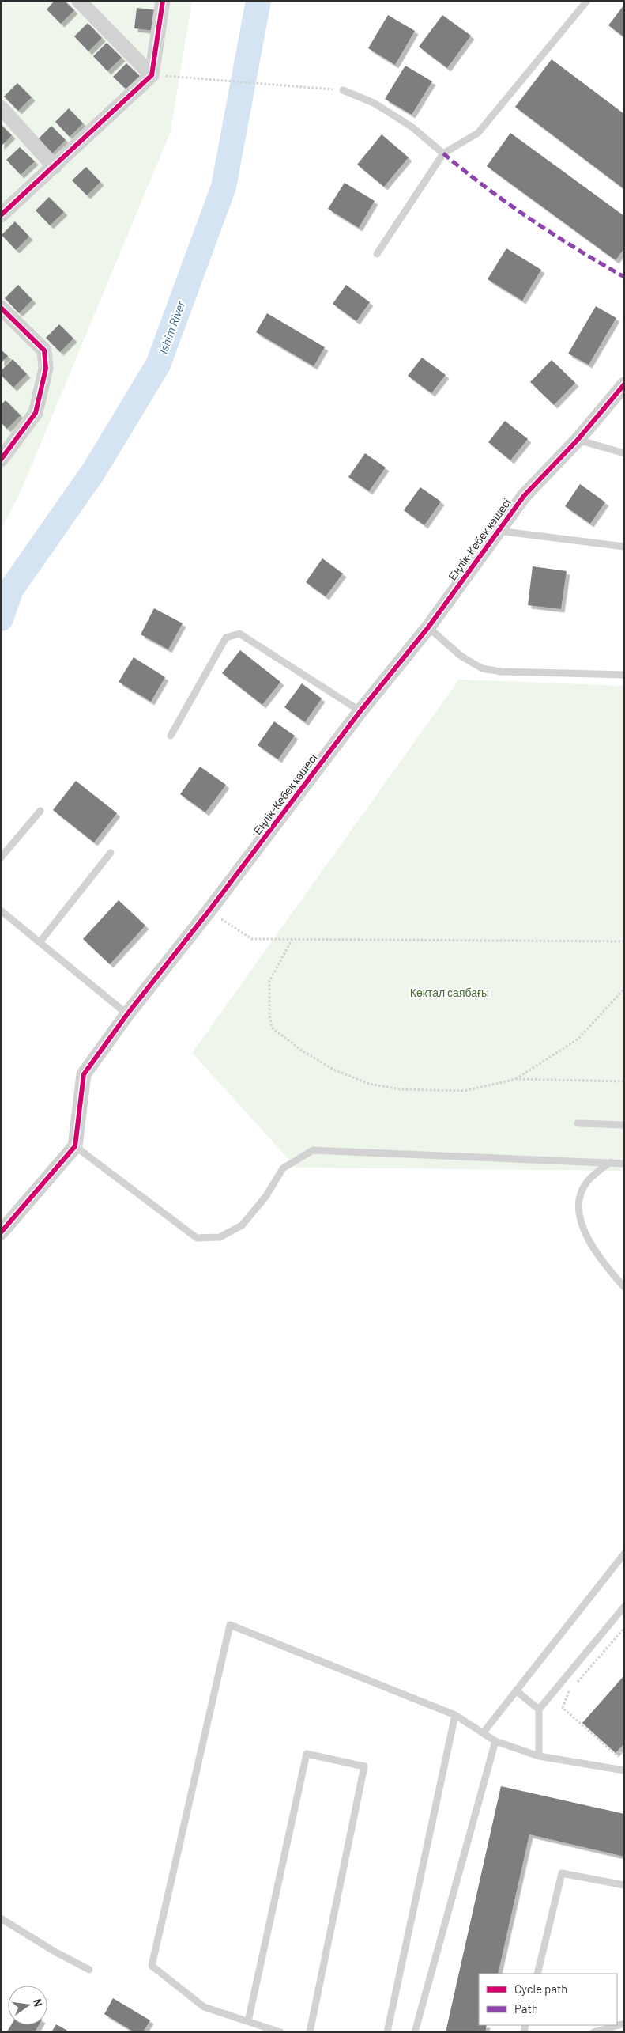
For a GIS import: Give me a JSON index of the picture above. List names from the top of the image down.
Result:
{
  "streets": {
    "street": ["Еңлік-Кебек көшесі"]
  },
  "water": ["Ishim River"],
  "parks": ["Көктал саябағы"],
  "legend": ["Cycle path", "Path"],
  "north": "right"
}
